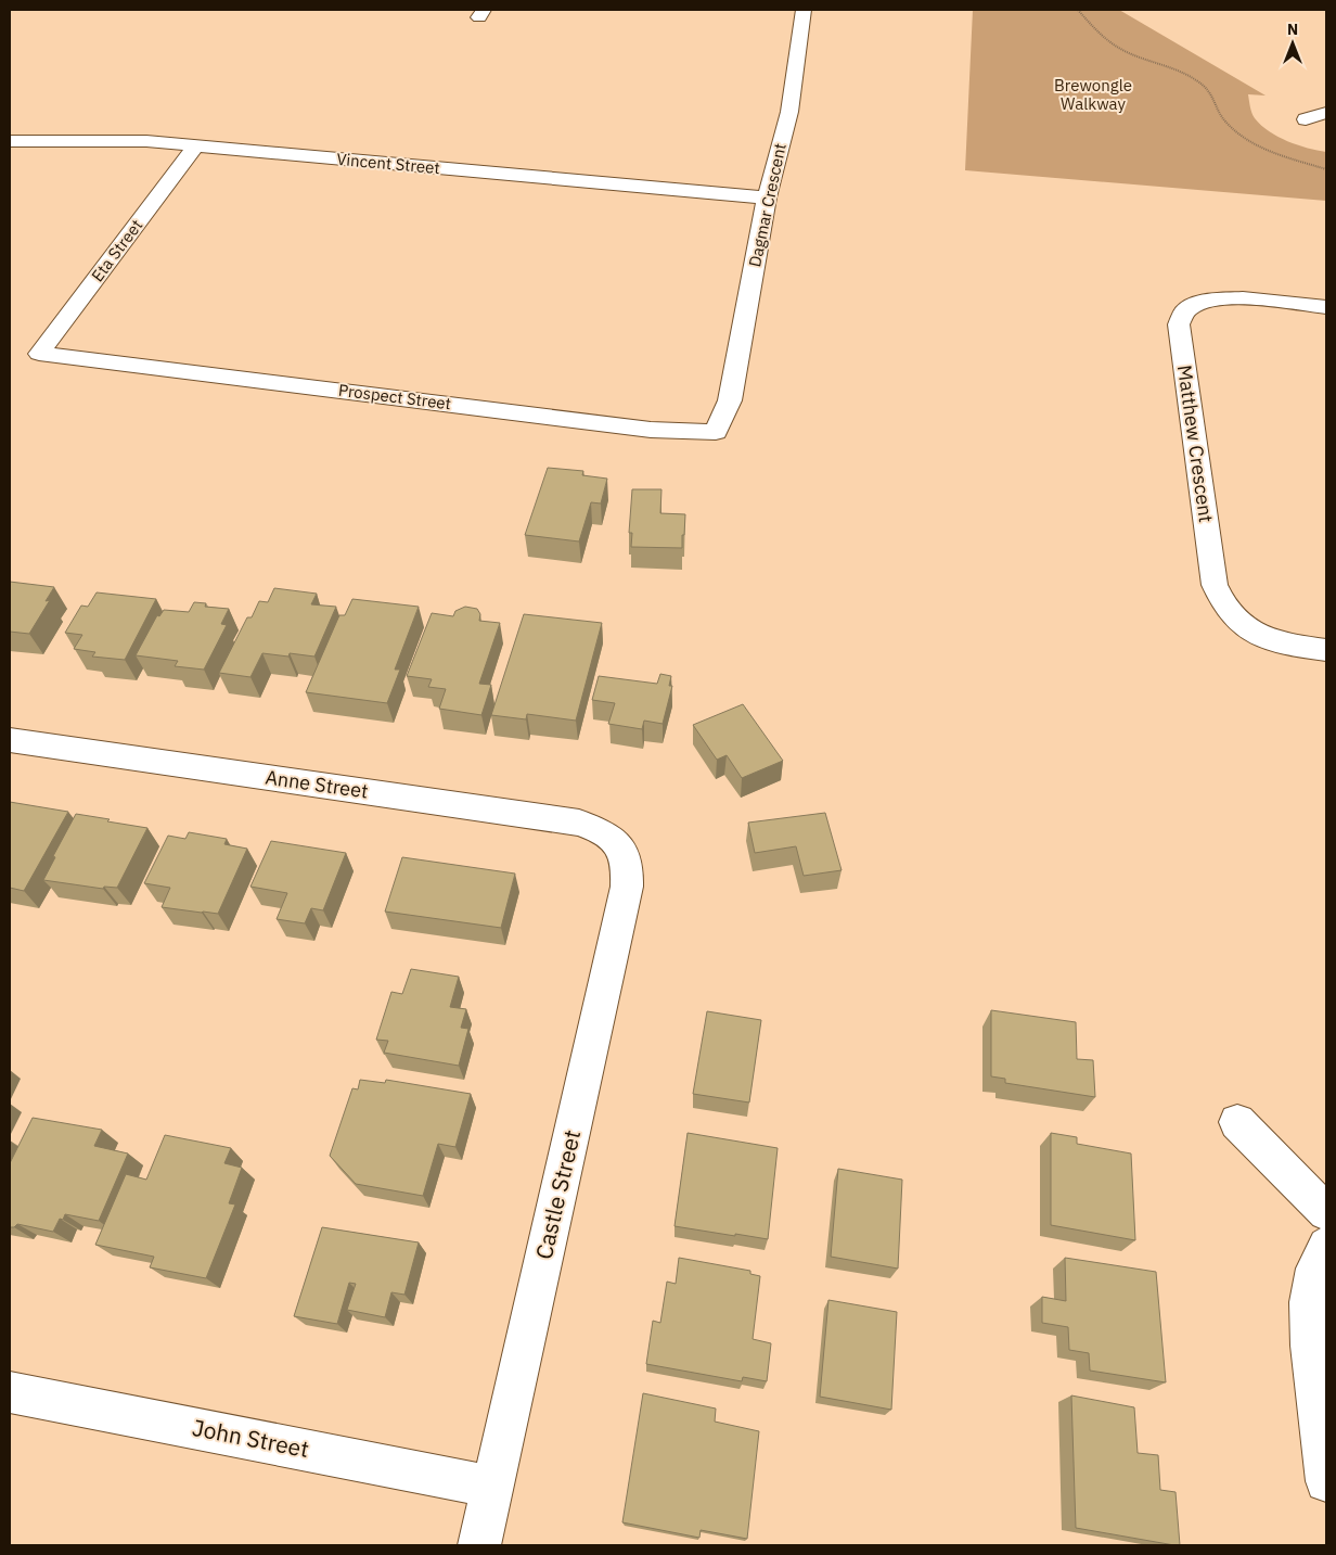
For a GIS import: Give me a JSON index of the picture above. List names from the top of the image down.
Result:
{
  "streets": {
    "street": [
      "Vincent Street",
      "Dagmar Crescent",
      "Eta Street",
      "Prospect Street",
      "Matthew Crescent",
      "Anne Street",
      "Castle Street",
      "John Street"
    ]
  },
  "crossings": [
    ["Vincent Street", "Dagmar Crescent"],
    ["Vincent Street", "Eta Street"],
    ["Dagmar Crescent", "Prospect Street"],
    ["Eta Street", "Prospect Street"],
    ["Anne Street", "Castle Street"],
    ["Castle Street", "John Street"]
  ],
  "parks": ["Brewongle Walkway"],
  "north": "top"
}
